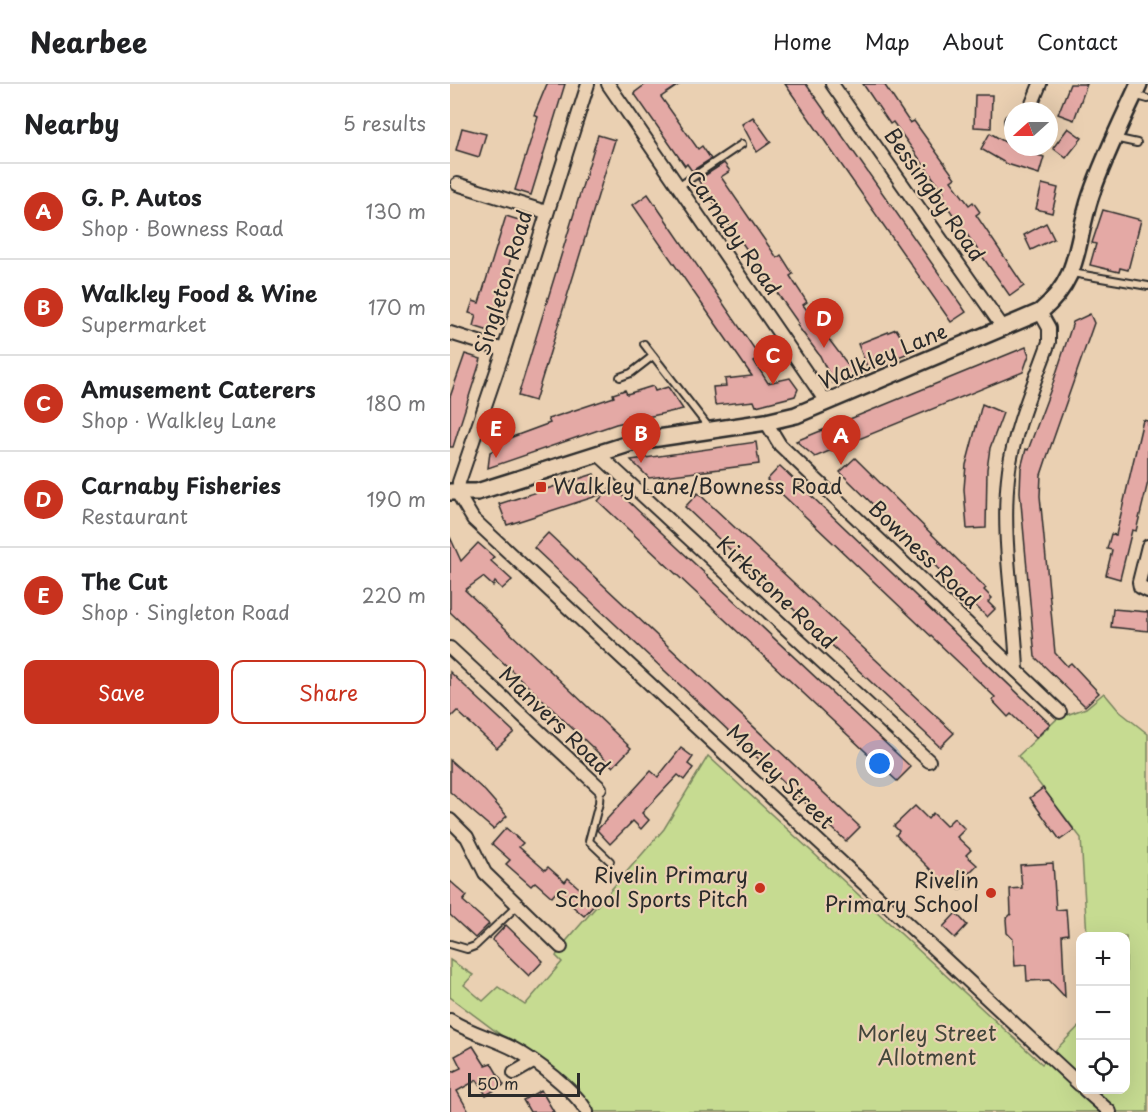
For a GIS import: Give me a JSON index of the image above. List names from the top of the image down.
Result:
{
  "streets": {
    "street": [
      "Bessingby Road",
      "Carnaby Road",
      "Singleton Road",
      "Walkley Lane",
      "Bowness Road",
      "Kirkstone Road",
      "Manvers Road",
      "Morley Street"
    ]
  },
  "crossings": [
    ["Bessingby Road", "Walkley Lane"],
    ["Carnaby Road", "Walkley Lane"],
    ["Singleton Road", "Walkley Lane"],
    ["Singleton Road", "Morley Street"],
    ["Walkley Lane", "Bowness Road"],
    ["Walkley Lane", "Kirkstone Road"],
    ["Walkley Lane", "Morley Street"]
  ],
  "parks": ["Morley Street Allotment"],
  "places": {
    "transit": ["Walkley Lane/Bowness Road"],
    "other": ["Rivelin Primary School Sports Pitch", "Rivelin Primary School"]
  },
  "scale_bar": "50 m",
  "north": "left",
  "page": {
    "header": "Nearbee",
    "nav": [
      "Home",
      "Map",
      "About",
      "Contact"
    ],
    "heading": ["Nearby", "5 results"],
    "list": [
      {
        "mark": "A",
        "name": "G. P. Autos",
        "note": "Shop · Bowness Road",
        "value": "130 m"
      },
      {
        "mark": "B",
        "name": "Walkley Food & Wine",
        "note": "Supermarket",
        "value": "170 m"
      },
      {
        "mark": "C",
        "name": "Amusement Caterers",
        "note": "Shop · Walkley Lane",
        "value": "180 m"
      },
      {
        "mark": "D",
        "name": "Carnaby Fisheries",
        "note": "Restaurant",
        "value": "190 m"
      },
      {
        "mark": "E",
        "name": "The Cut",
        "note": "Shop · Singleton Road",
        "value": "220 m"
      }
    ],
    "pins": [
      "D",
      "C",
      "E",
      "B",
      "A"
    ],
    "buttons": ["Save", "Share"],
    "map_buttons": ["+", "−"],
    "scale": "50 m"
  }
}
